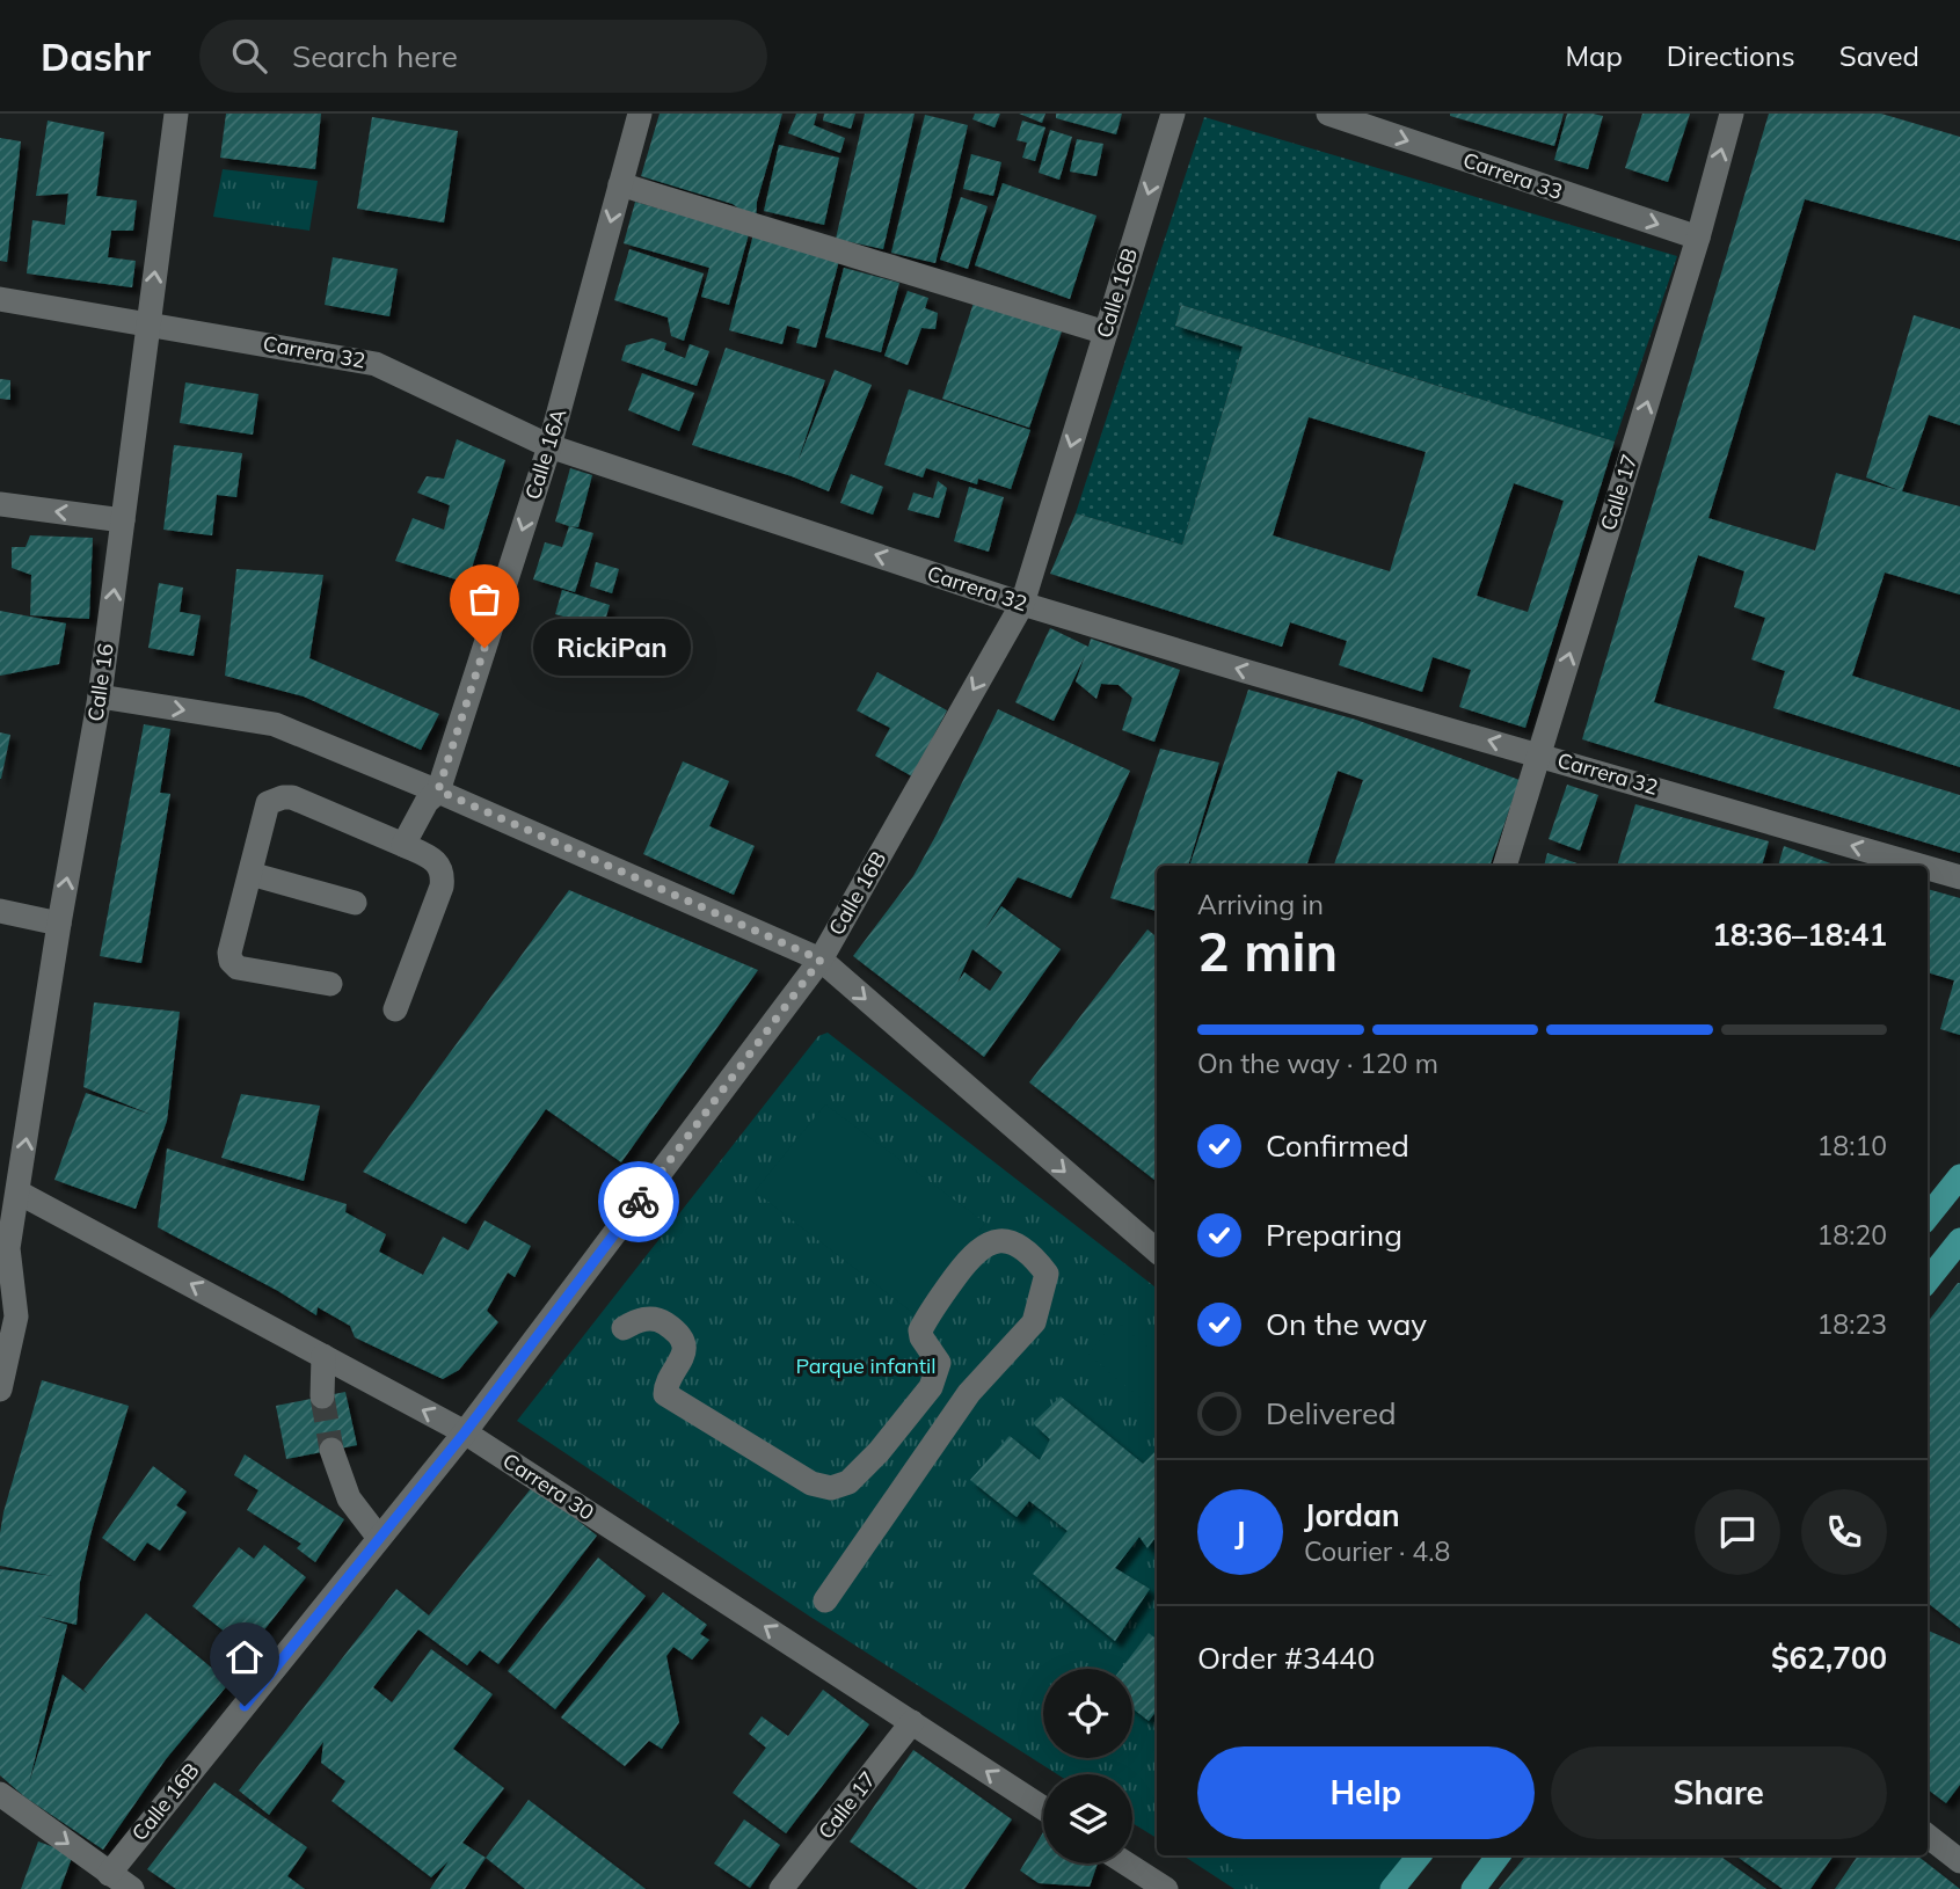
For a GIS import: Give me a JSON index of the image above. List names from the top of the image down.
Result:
{
  "streets": {
    "street": [
      "Carrera 33",
      "Calle 16B",
      "Carrera 32",
      "Calle 16A",
      "Calle 17",
      "Calle 16",
      "Carrera 30"
    ]
  },
  "crossings": [
    ["Carrera 33", "Calle 17"],
    ["Calle 16B", "Carrera 32"],
    ["Calle 16B", "Carrera 30"],
    ["Carrera 32", "Calle 16A"],
    ["Carrera 32", "Calle 17"],
    ["Carrera 32", "Calle 16"],
    ["Calle 17", "Carrera 30"],
    ["Calle 16", "Carrera 30"]
  ],
  "one_way": [
    "Carrera 33",
    "Calle 16B",
    "Carrera 32",
    "Calle 16A",
    "Calle 17",
    "Calle 16",
    "Carrera 30"
  ],
  "parks": ["Parque infantil"],
  "places": ["RickiPan"],
  "page": {
    "header": "Dashr",
    "search": "Search here",
    "nav": ["Map", "Directions", "Saved"],
    "bubble": "RickiPan",
    "heading": ["2 min", "Arriving in", "18:36–18:41"],
    "panel": [
      "Jordan",
      "Courier · 4.8",
      "Order #3440",
      "$62,700"
    ],
    "bar": "On the way · 120 m",
    "list": [
      ["Confirmed", "18:10"],
      ["Preparing", "18:20"],
      ["On the way", "18:23"],
      "Delivered"
    ],
    "round": "J",
    "buttons": ["Help", "Share"]
  }
}
